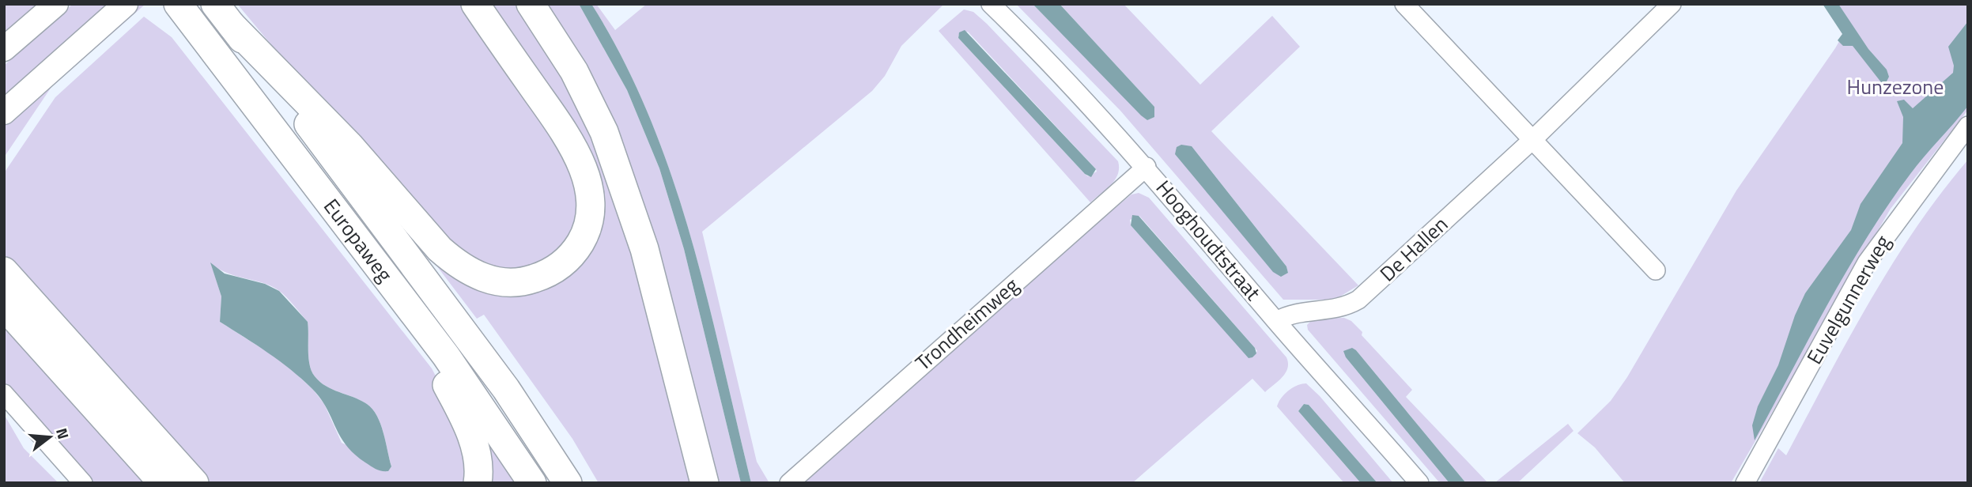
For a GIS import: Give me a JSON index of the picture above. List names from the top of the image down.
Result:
{
  "streets": {
    "highway": ["Europaweg"],
    "street": [
      "Hooghoudtstraat",
      "De Hallen",
      "Euvelgunnerweg",
      "Trondheimweg"
    ]
  },
  "crossings": [
    ["Hooghoudtstraat", "De Hallen"],
    ["Hooghoudtstraat", "Trondheimweg"]
  ],
  "parks": ["Hunzezone"],
  "north": "right"
}
